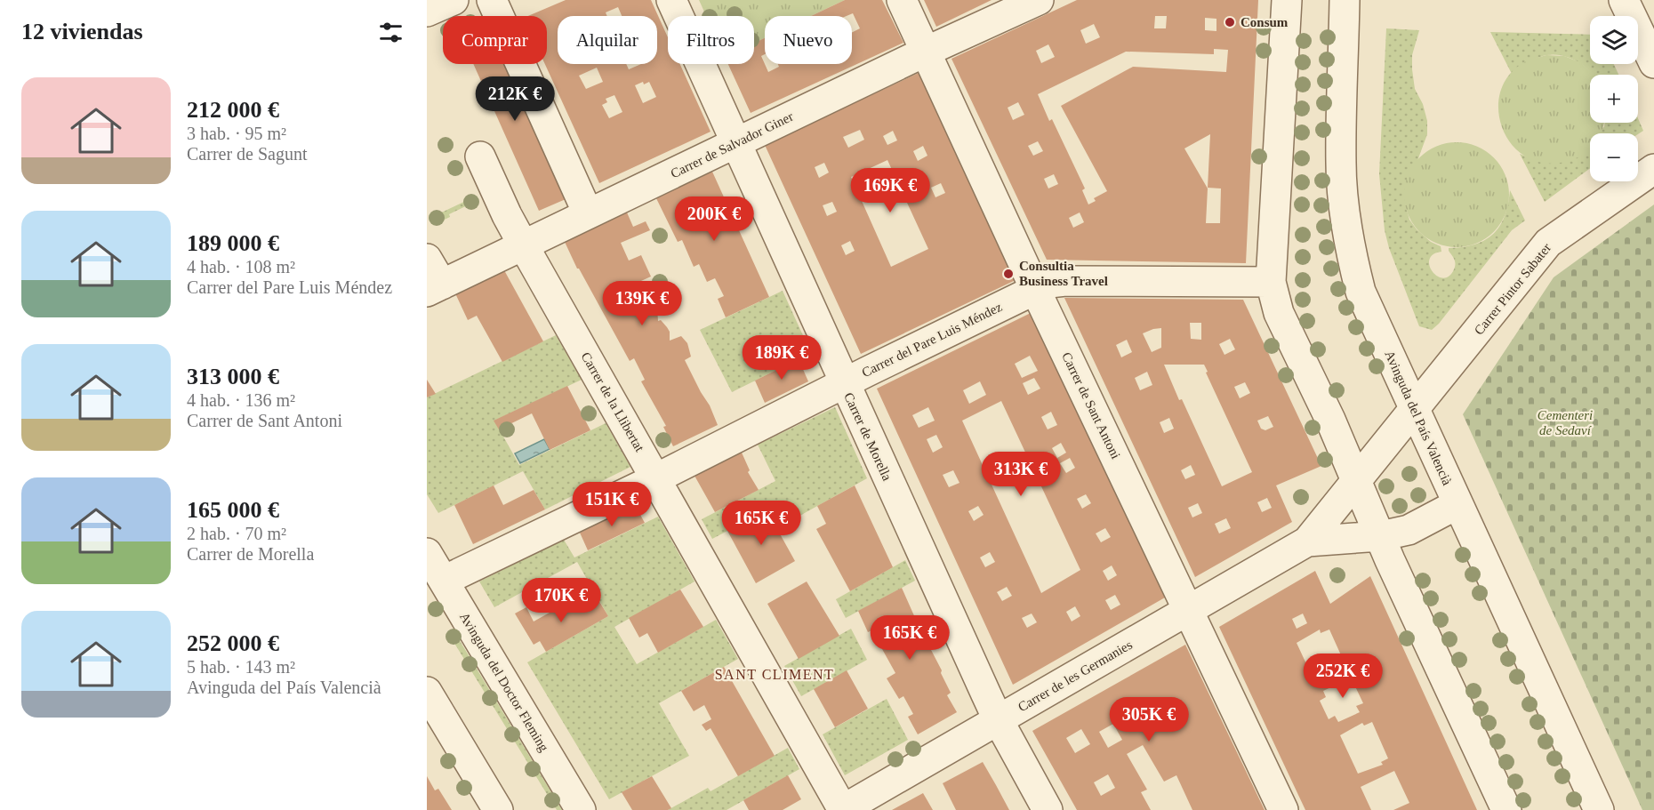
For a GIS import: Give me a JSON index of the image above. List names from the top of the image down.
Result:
{
  "streets": {
    "street": [
      "Carrer de Salvador Giner",
      "Carrer Pintor Sabater",
      "Carrer del Pare Luis Méndez",
      "Carrer de la Llibertat",
      "Carrer de Sant Antoni",
      "Avinguda del País Valencià",
      "Carrer de Morella",
      "Carrer de les Germanies",
      "Avinguda del Doctor Fleming"
    ]
  },
  "crossings": [
    ["Carrer de Salvador Giner", "Carrer de la Llibertat"],
    ["Carrer de Salvador Giner", "Carrer de Sant Antoni"],
    ["Carrer de Salvador Giner", "Carrer de Morella"],
    ["Carrer Pintor Sabater", "Avinguda del País Valencià"],
    ["Carrer del Pare Luis Méndez", "Carrer de la Llibertat"],
    ["Carrer del Pare Luis Méndez", "Carrer de Sant Antoni"],
    ["Carrer del Pare Luis Méndez", "Carrer de Morella"],
    ["Carrer del Pare Luis Méndez", "Avinguda del Doctor Fleming"],
    ["Carrer de la Llibertat", "Carrer de les Germanies"],
    ["Carrer de Sant Antoni", "Carrer de les Germanies"],
    ["Carrer de Morella", "Carrer de les Germanies"]
  ],
  "districts": ["SANT CLIMENT"],
  "parks": ["Cementeri de Sedaví"],
  "places": ["Consum", "Consultia Business Travel"],
  "page": {
    "heading": "12 viviendas",
    "map_buttons": ["+", "−"],
    "chip": [
      "Comprar",
      "Alquilar",
      "Filtros",
      "Nuevo"
    ],
    "list": [
      {
        "name": "212 000 €",
        "note": "3 hab. · 95 m² · Carrer de Sagunt"
      },
      {
        "name": "189 000 €",
        "note": "4 hab. · 108 m² · Carrer del Pare Luis Méndez"
      },
      {
        "name": "313 000 €",
        "note": "4 hab. · 136 m² · Carrer de Sant Antoni"
      },
      {
        "name": "165 000 €",
        "note": "2 hab. · 70 m² · Carrer de Morella"
      },
      {
        "name": "252 000 €",
        "note": "5 hab. · 143 m² · Avinguda del País Valencià"
      }
    ],
    "price": [
      "212K €",
      "169K €",
      "200K €",
      "139K €",
      "189K €",
      "313K €",
      "151K €",
      "165K €",
      "170K €",
      "165K €",
      "252K €",
      "305K €"
    ]
  }
}
